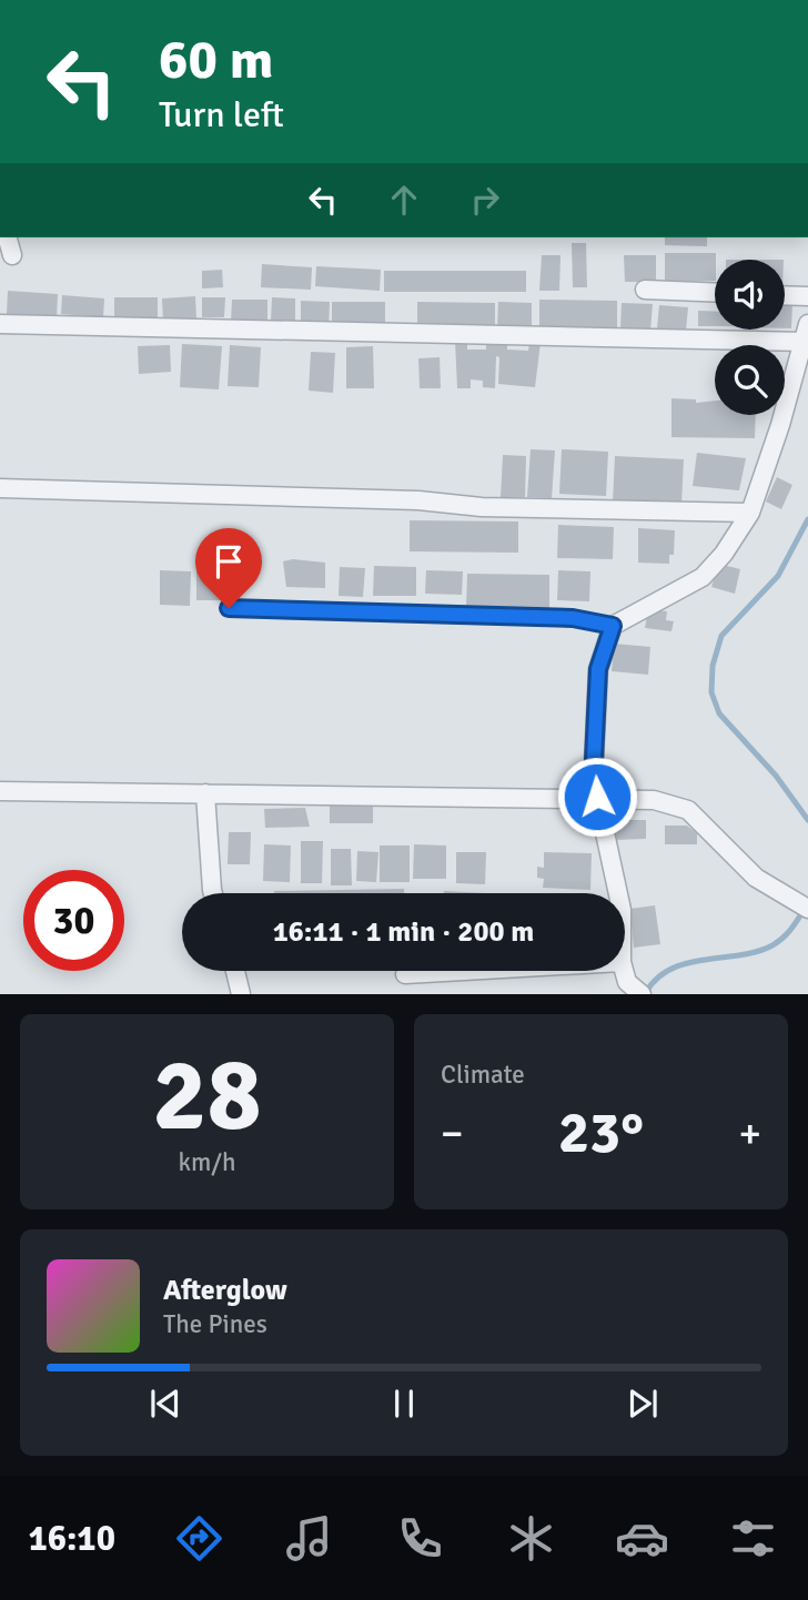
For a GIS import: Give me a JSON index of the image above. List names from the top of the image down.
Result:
{
  "page": {
    "turn": ["60 m", "Turn left"],
    "limit": "30",
    "trip": "16:11 · 1 min · 200 m",
    "tile": [
      ["28", "km/h"],
      "Climate"
    ],
    "heat": ["−", "23°", "+"],
    "song": ["Afterglow", "The Pines"],
    "tabs": "16:10"
  }
}
